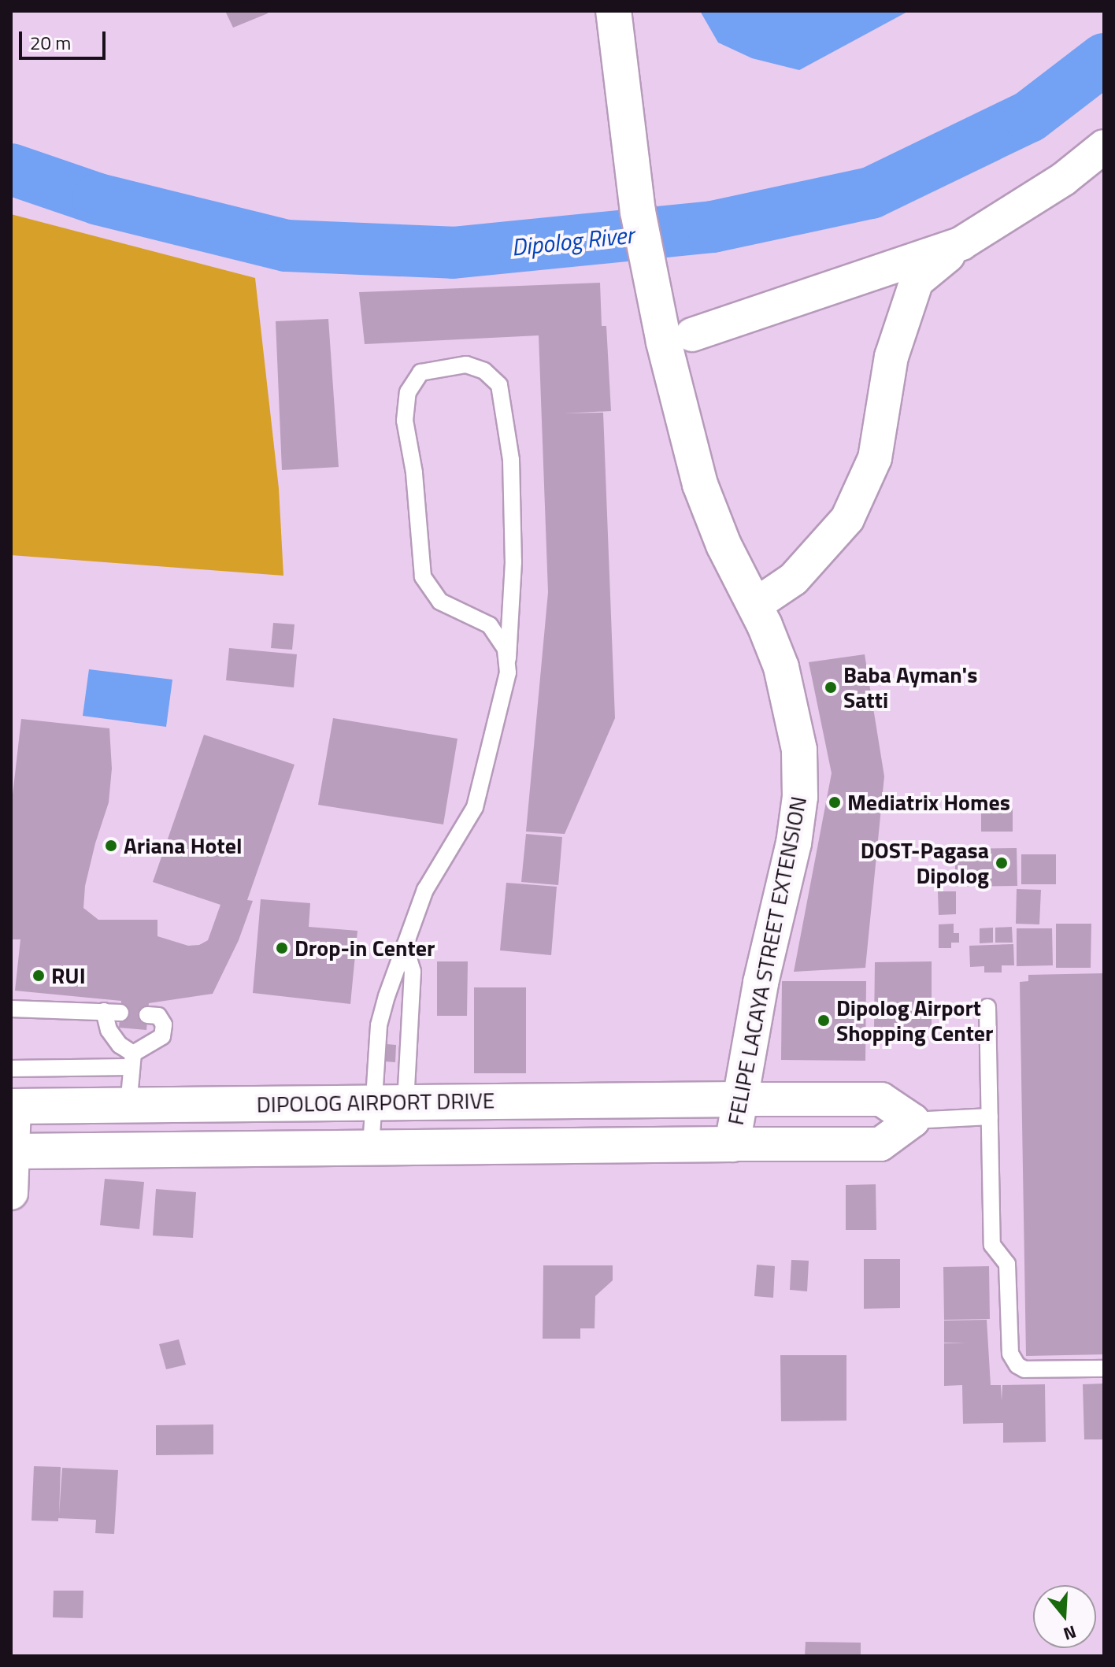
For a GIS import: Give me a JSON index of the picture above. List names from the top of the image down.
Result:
{
  "streets": {
    "main road": ["FELIPE LACAYA STREET EXTENSION", "DIPOLOG AIRPORT DRIVE"]
  },
  "crossings": [
    ["FELIPE LACAYA STREET EXTENSION", "DIPOLOG AIRPORT DRIVE"]
  ],
  "water": ["Dipolog River"],
  "places": [
    "Baba Ayman's Satti",
    "Mediatrix Homes",
    "Ariana Hotel",
    "DOST-Pagasa Dipolog",
    "Drop-in Center",
    "RUI",
    "Dipolog Airport Shopping Center"
  ],
  "scale_bar": "20 m",
  "north": "bottom"
}
